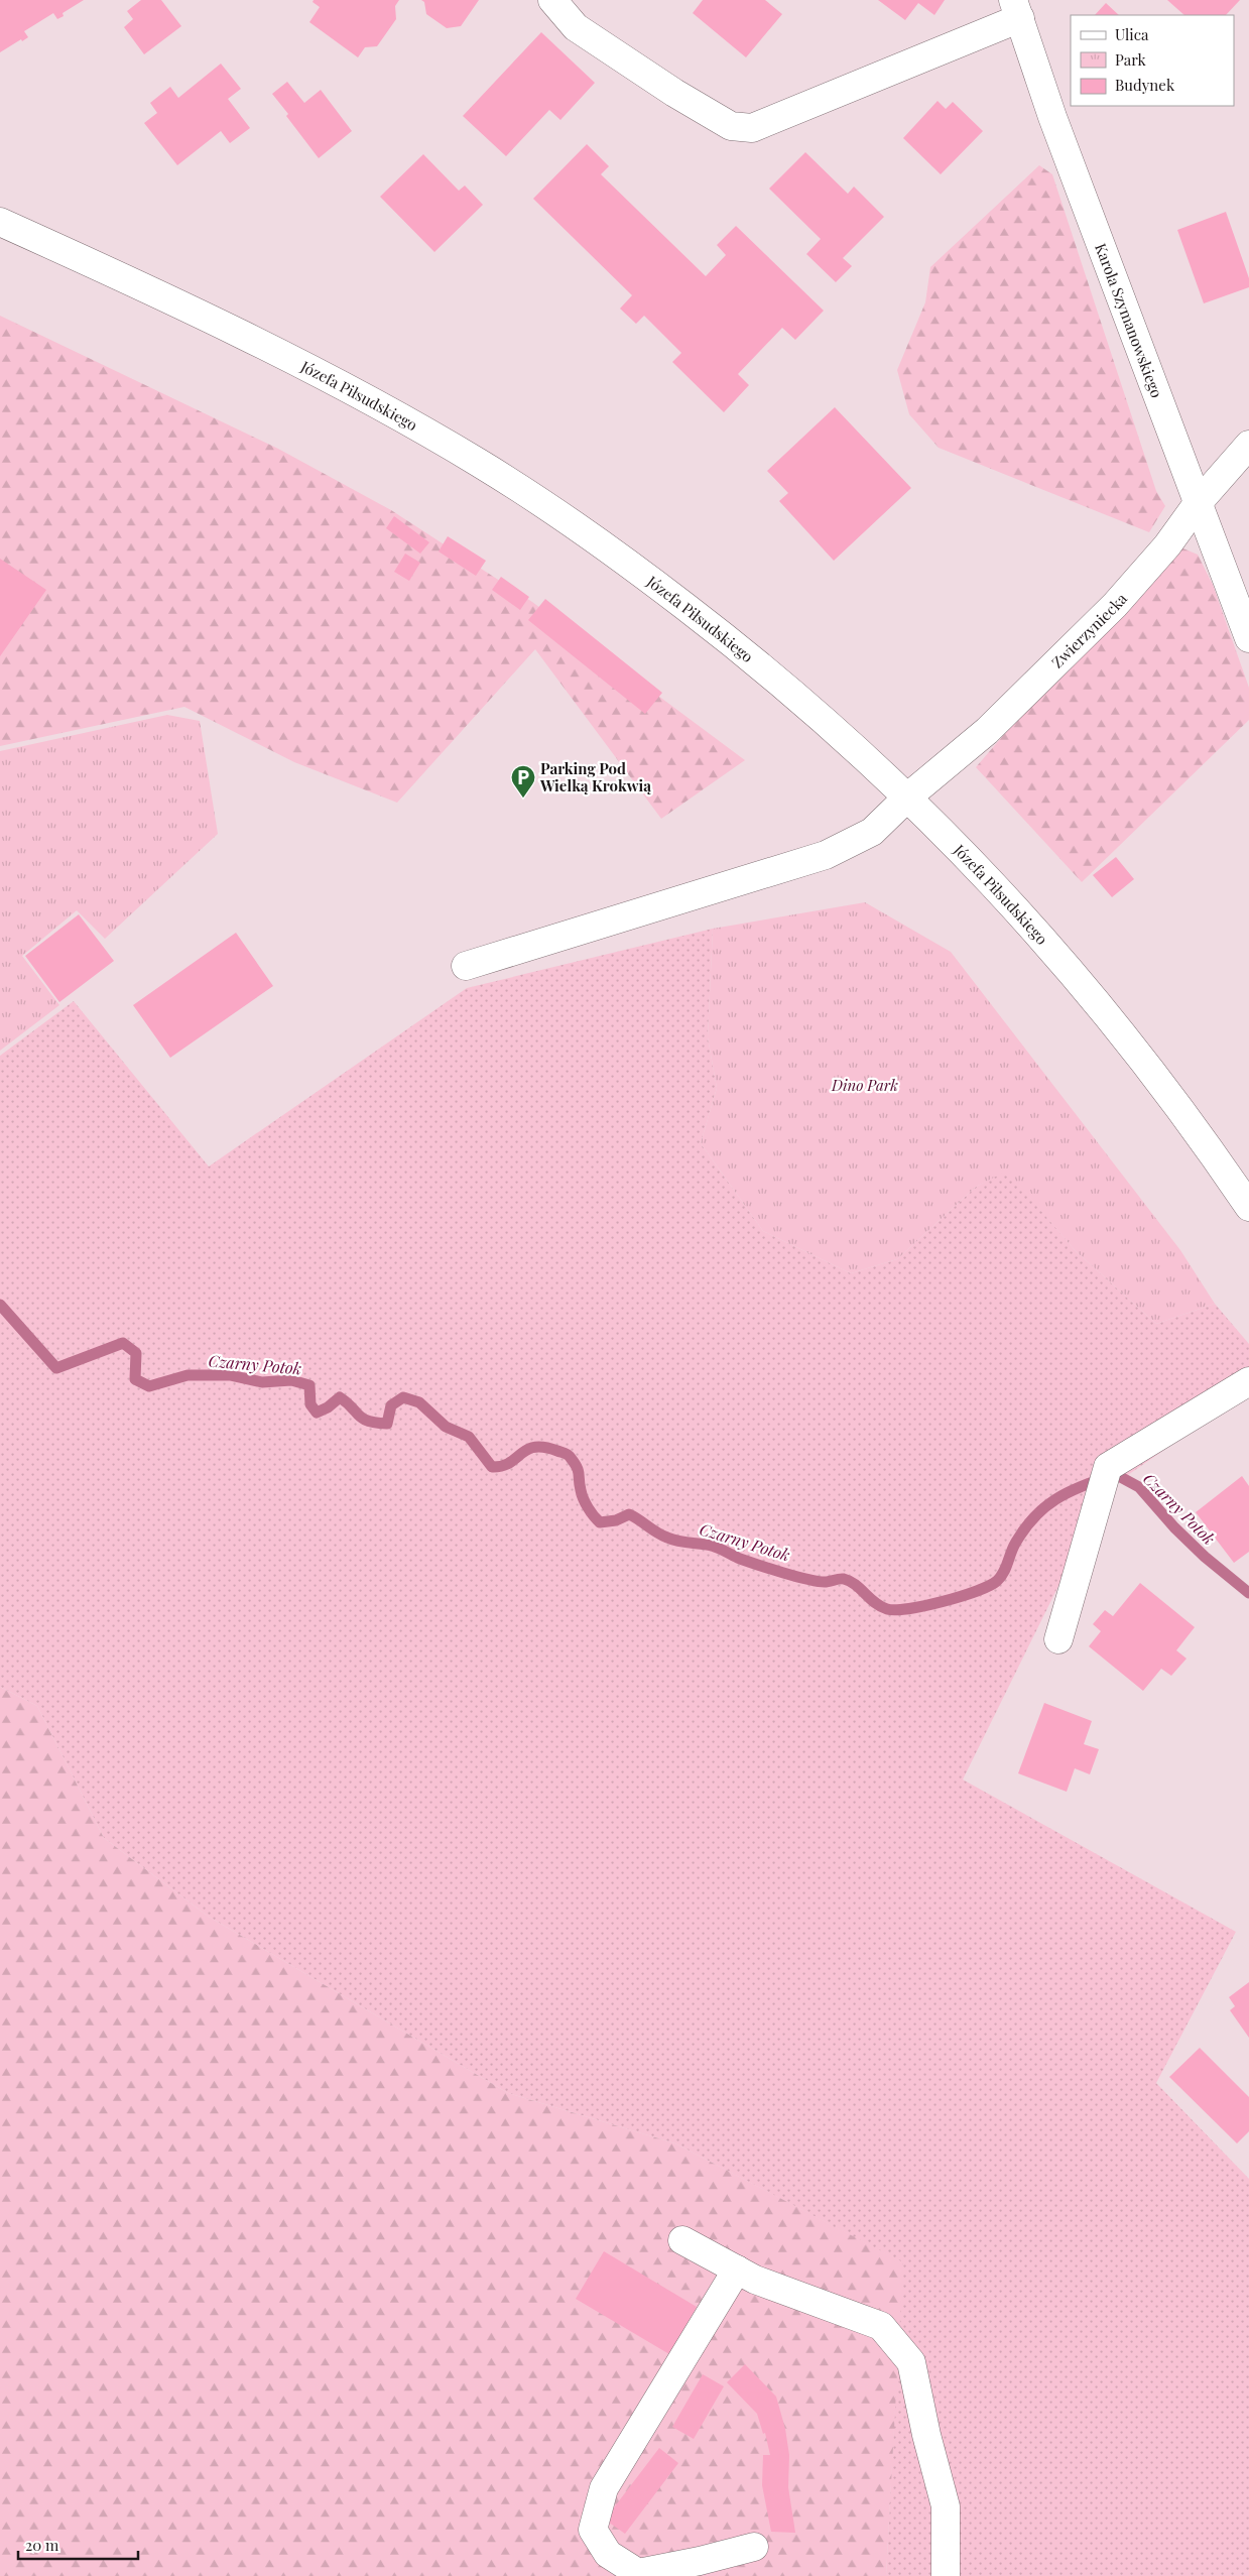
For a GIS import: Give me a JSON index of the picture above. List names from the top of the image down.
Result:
{
  "streets": {
    "street": ["Karola Szymanowskiego", "Józefa Piłsudskiego", "Zwierzyniecka"]
  },
  "crossings": [
    ["Karola Szymanowskiego", "Zwierzyniecka"],
    ["Józefa Piłsudskiego", "Zwierzyniecka"]
  ],
  "water": ["Czarny Potok"],
  "parks": ["Dino Park"],
  "places": {
    "parking": ["Parking Pod Wielką Krokwią"]
  },
  "legend": ["Ulica", "Park", "Budynek"],
  "scale_bar": "20 m"
}
